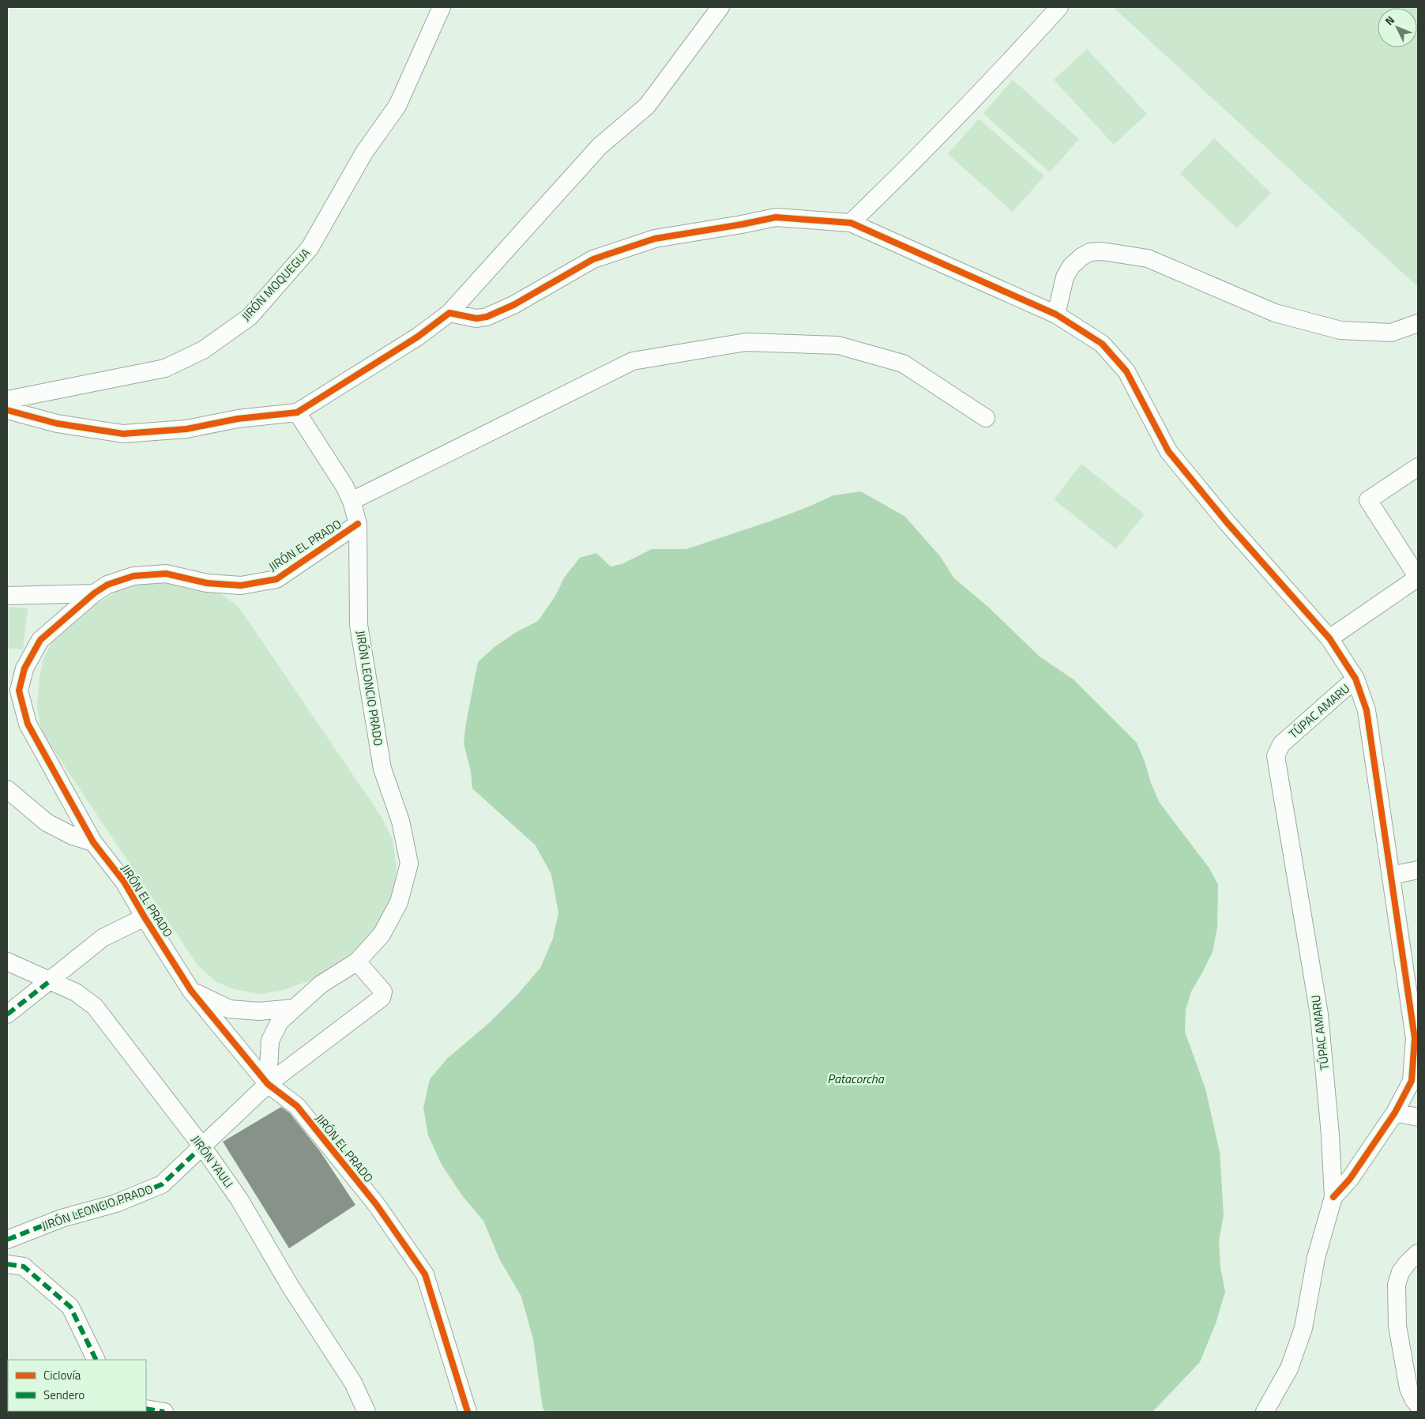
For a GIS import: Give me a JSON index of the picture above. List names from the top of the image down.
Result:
{
  "streets": {
    "street": [
      "JIRÓN MOQUEGUA",
      "JIRÓN EL PRADO",
      "JIRÓN LEONCIO PRADO",
      "TÚPAC AMARU",
      "JIRÓN YAULI"
    ]
  },
  "crossings": [
    ["JIRÓN EL PRADO", "JIRÓN LEONCIO PRADO"],
    ["JIRÓN LEONCIO PRADO", "JIRÓN YAULI"]
  ],
  "water": ["Patacorcha"],
  "legend": ["Ciclovía", "Sendero"],
  "north": "top left"
}
